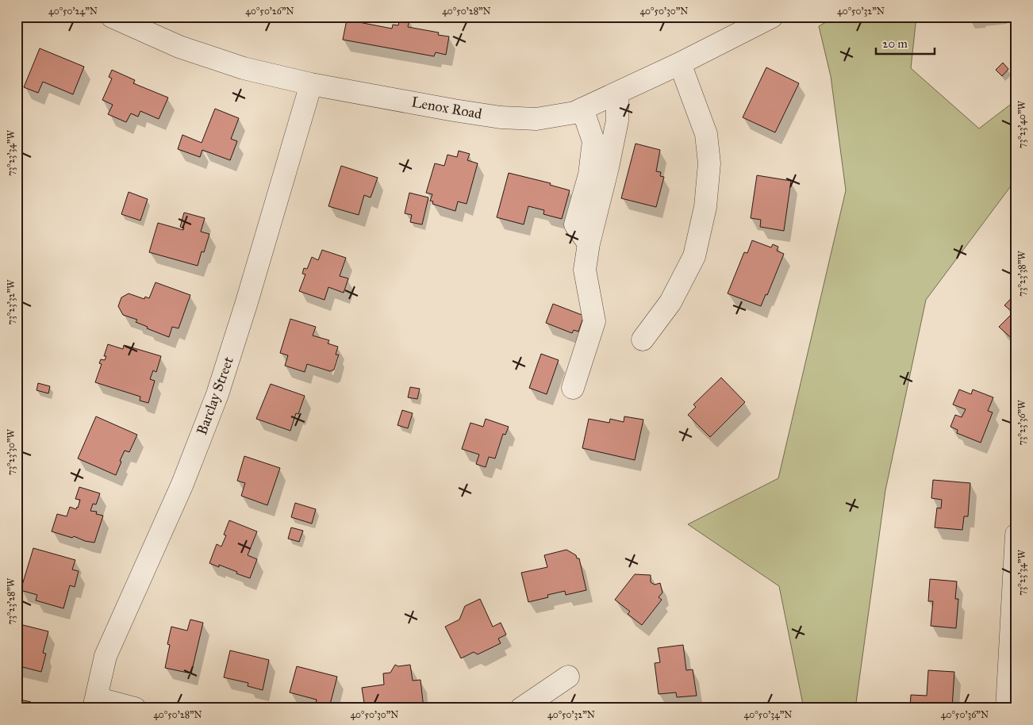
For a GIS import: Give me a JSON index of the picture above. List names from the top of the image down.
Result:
{
  "streets": {
    "street": ["Lenox Road", "Barclay Street"]
  },
  "crossings": [
    ["Lenox Road", "Barclay Street"]
  ],
  "scale_bar": "20 m",
  "coordinates": [
    "40°50'24\"N",
    "40°50'26\"N",
    "40°50'28\"N",
    "40°50'30\"N",
    "40°50'32\"N",
    "73°23'40\"W",
    "73°23'34\"W",
    "73°23'38\"W",
    "73°23'32\"W",
    "73°23'36\"W",
    "73°23'30\"W",
    "73°23'28\"W",
    "40°50'34\"N",
    "40°50'36\"N"
  ]
}
